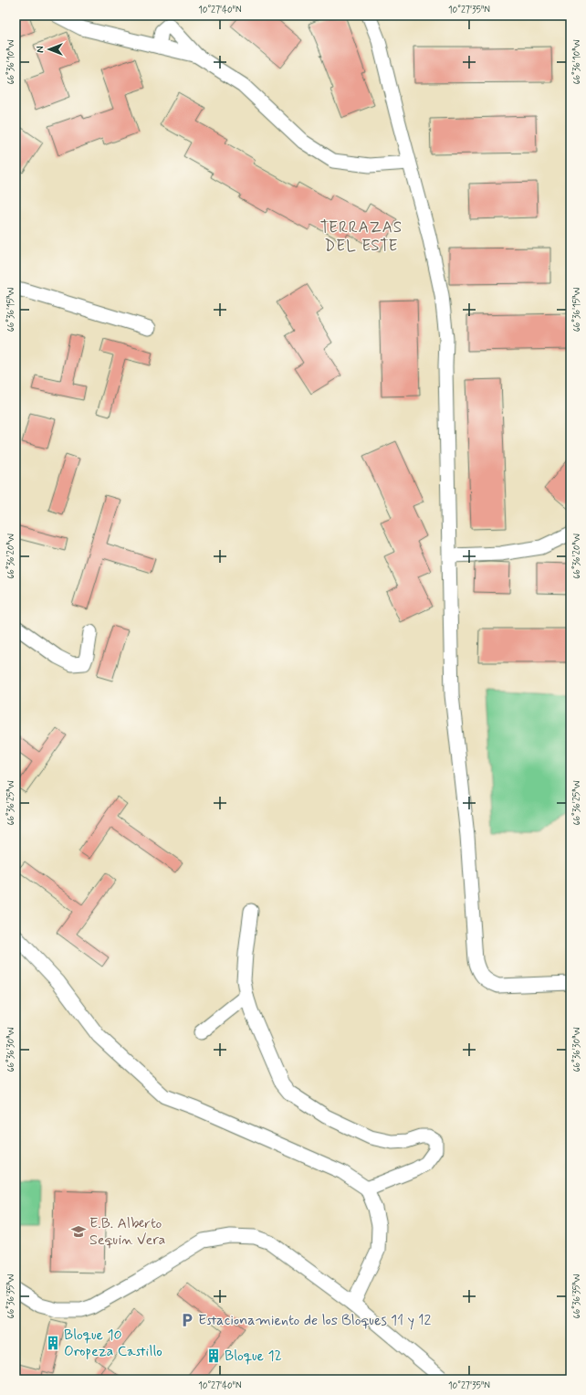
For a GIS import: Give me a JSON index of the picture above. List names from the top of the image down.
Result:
{
  "districts": ["TERRAZAS DEL ESTE"],
  "places": {
    "school or university": ["E.B. Alberto Sequin Vera"],
    "parking": ["Estacionamiento de los Bloques 11 y 12"],
    "building": ["Bloque 10 Oropeza Castillo", "Bloque 12"]
  },
  "north": "left",
  "coordinates": [
    "10°27'40\"N",
    "10°27'35\"N",
    "66°36'10\"W",
    "66°36'15\"W",
    "66°36'20\"W",
    "66°36'25\"W",
    "66°36'30\"W",
    "66°36'35\"W"
  ]
}
